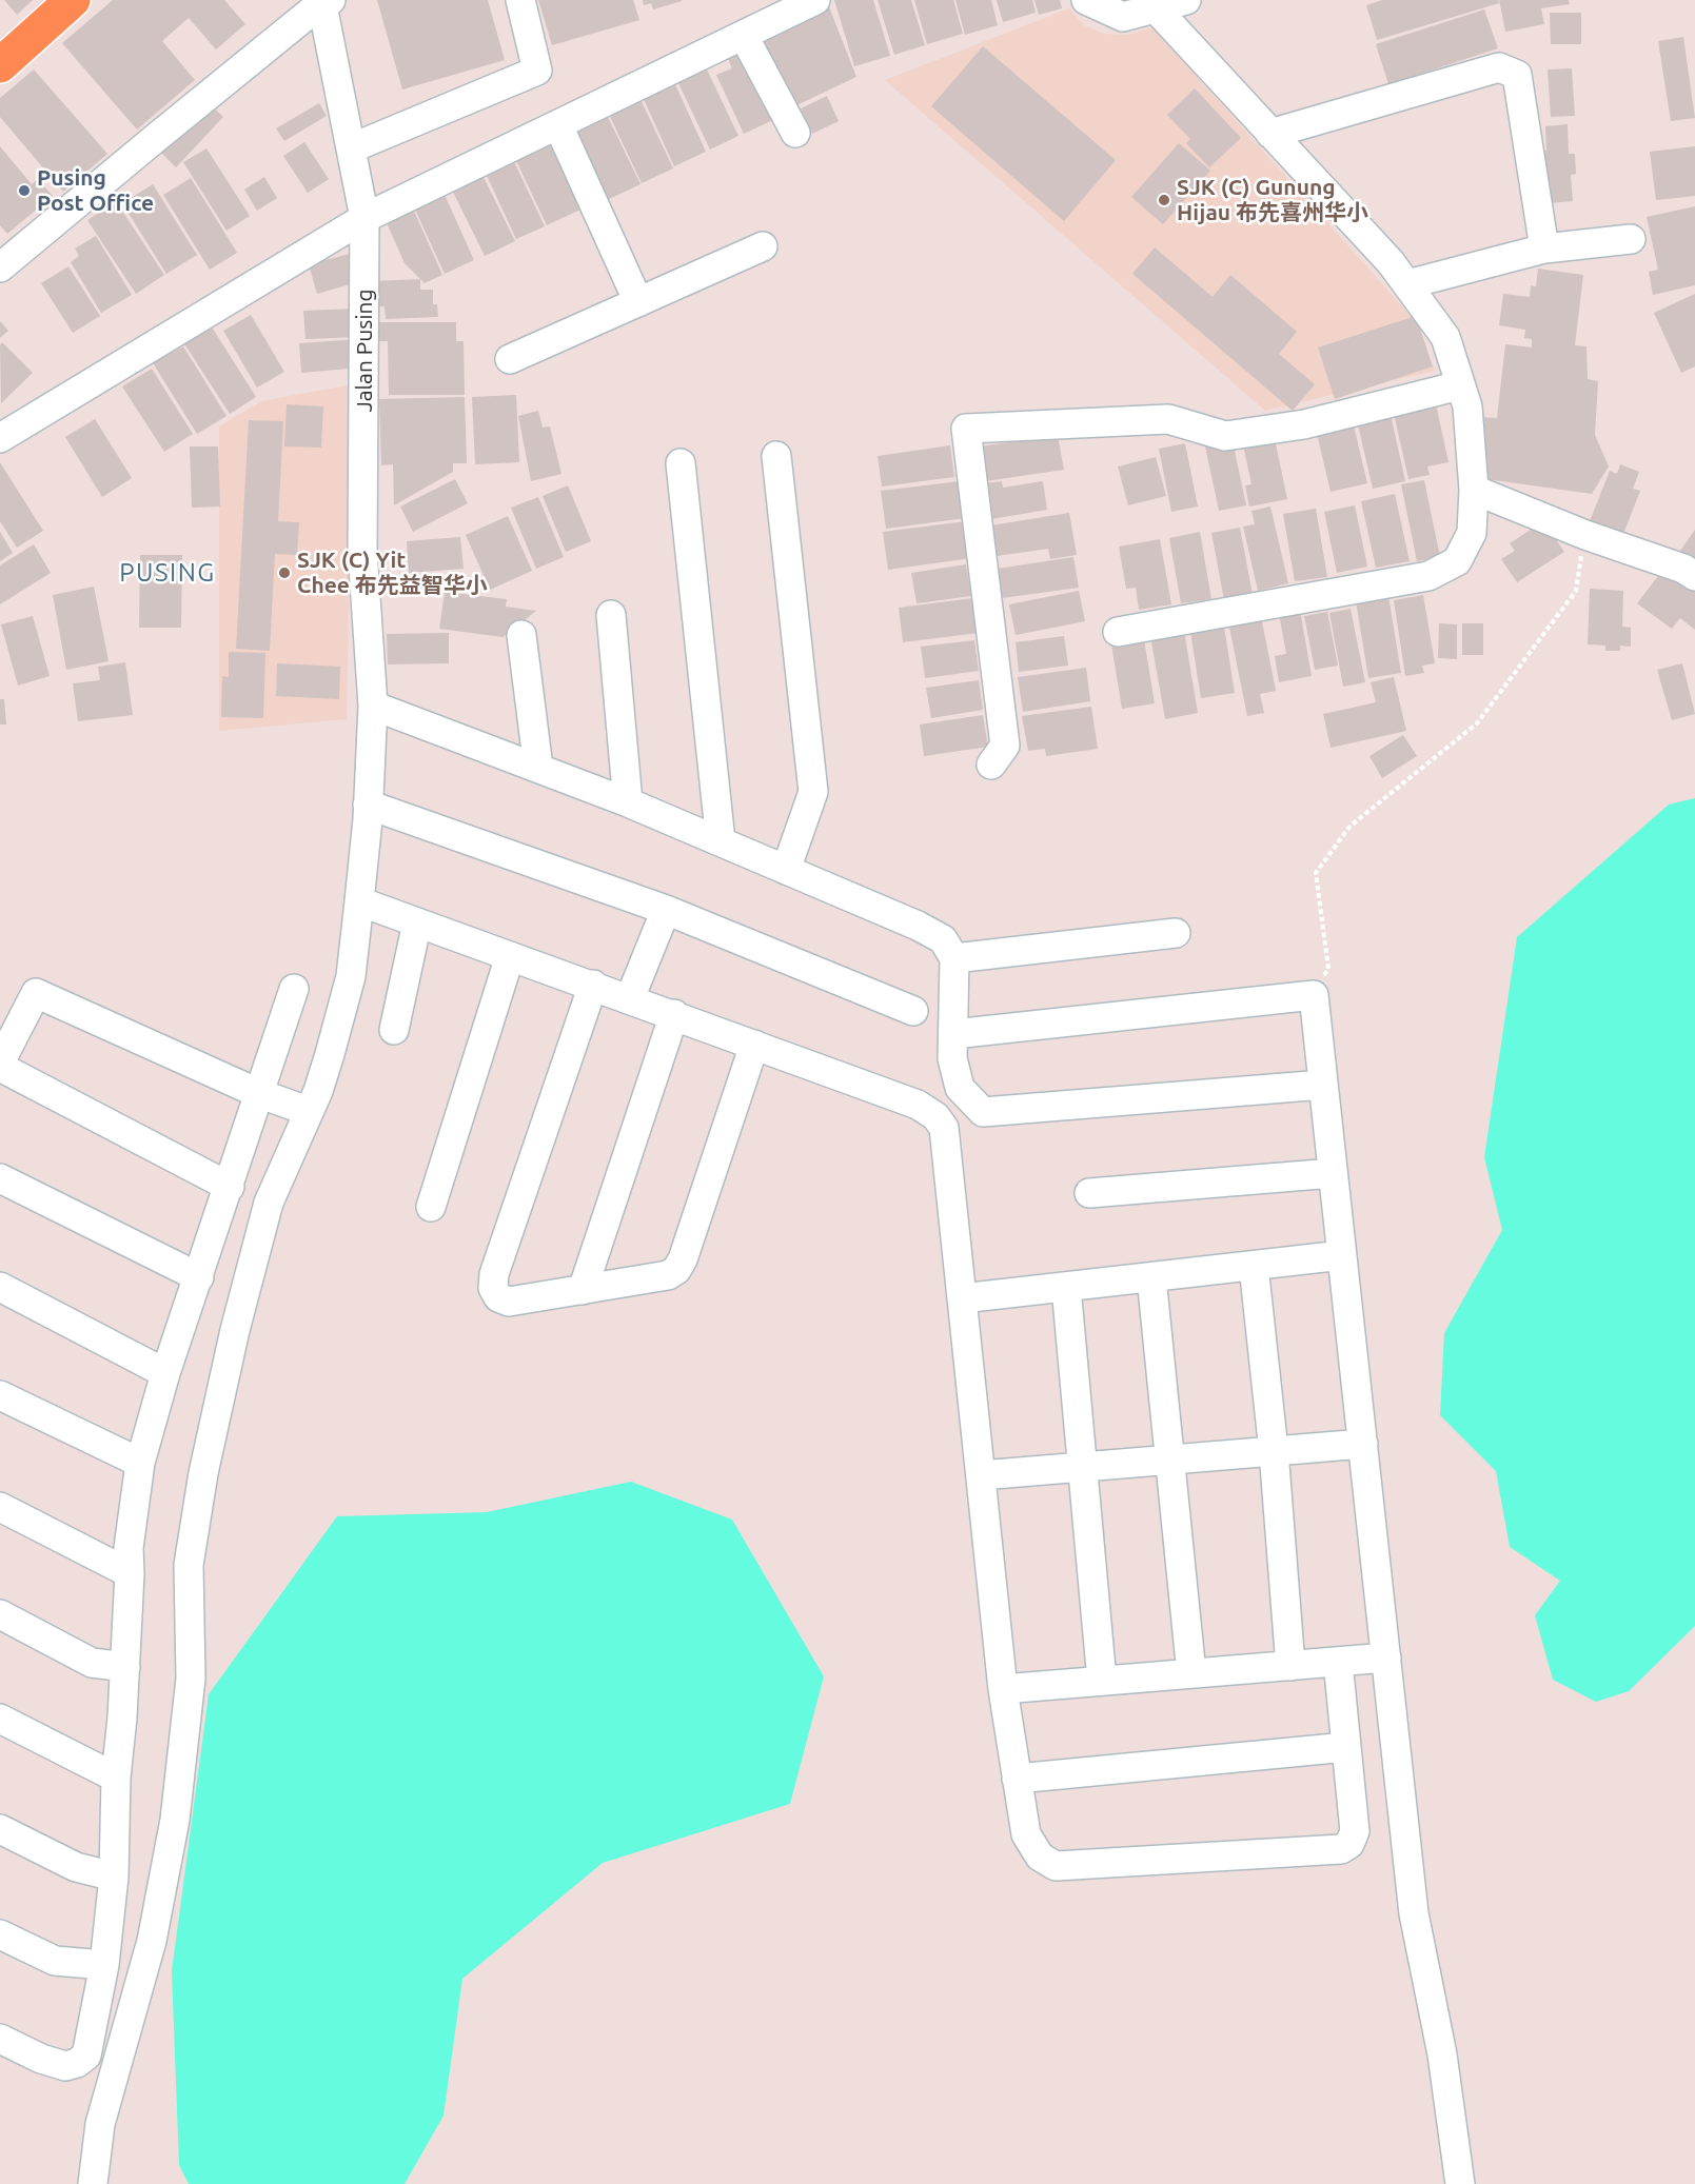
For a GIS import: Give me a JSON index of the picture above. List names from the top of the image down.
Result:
{
  "streets": {
    "street": ["Jalan Pusing"]
  },
  "districts": ["PUSING"],
  "places": ["Pusing Post Office", "SJK (C) Gunung Hijau 布先喜州华小", "SJK (C) Yit Chee 布先益智华小"]
}
